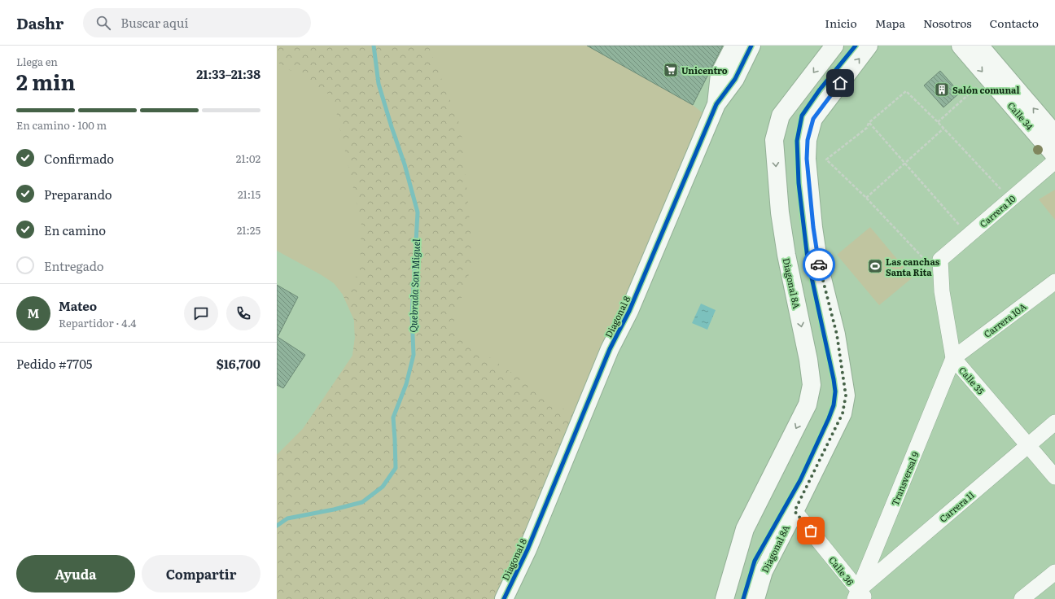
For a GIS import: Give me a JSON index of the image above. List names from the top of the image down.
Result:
{
  "streets": {
    "street": [
      "Calle 34",
      "Carrera 10",
      "Diagonal 8A",
      "Diagonal 8",
      "Carrera 10A",
      "Calle 35",
      "Transversal 9",
      "Carrera 11",
      "Calle 36"
    ]
  },
  "crossings": [
    ["Carrera 10", "Calle 35"],
    ["Diagonal 8A", "Calle 36"],
    ["Carrera 10A", "Calle 35"],
    ["Carrera 10A", "Transversal 9"],
    ["Calle 35", "Transversal 9"],
    ["Calle 35", "Carrera 11"],
    ["Transversal 9", "Carrera 11"],
    ["Transversal 9", "Calle 36"],
    ["Carrera 11", "Calle 36"]
  ],
  "water": ["Quebrada San Miguel"],
  "places": {
    "supermarket": ["Unicentro"],
    "building": ["Salón comunal"],
    "sports": ["Las canchas Santa Rita"]
  },
  "page": {
    "header": "Dashr",
    "search": "Buscar aquí",
    "nav": [
      "Inicio",
      "Mapa",
      "Nosotros",
      "Contacto"
    ],
    "heading": ["2 min", "Llega en", "21:33–21:38"],
    "panel": [
      "Mateo",
      "Repartidor · 4.4",
      "Pedido #7705",
      "$16,700"
    ],
    "bar": "En camino · 100 m",
    "list": [
      ["Confirmado", "21:02"],
      ["Preparando", "21:15"],
      ["En camino", "21:25"],
      "Entregado"
    ],
    "round": "M",
    "buttons": ["Ayuda", "Compartir"]
  }
}
